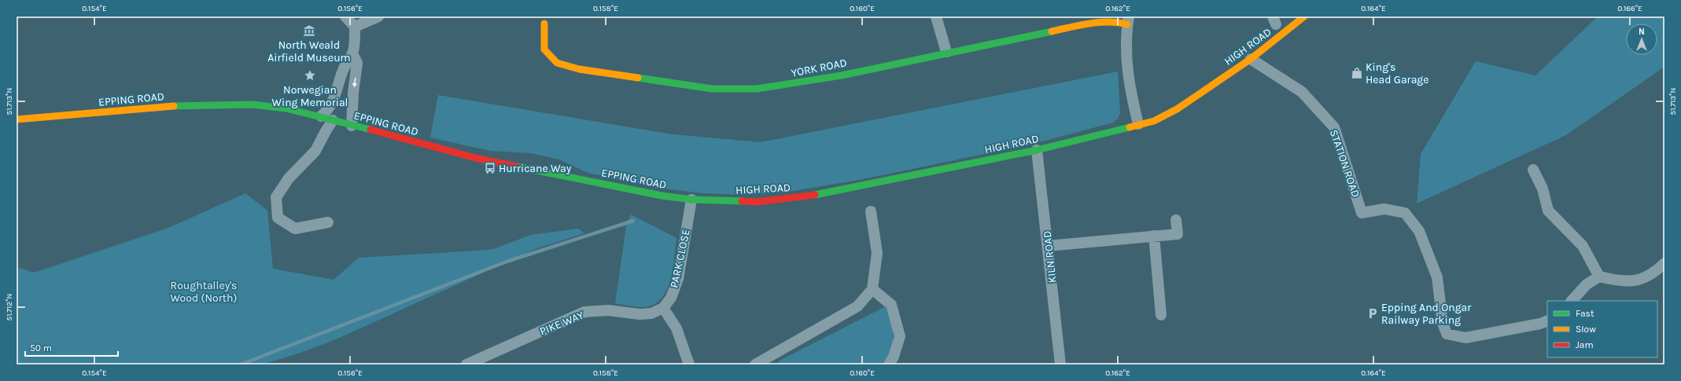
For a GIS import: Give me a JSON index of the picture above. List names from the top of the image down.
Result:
{
  "streets": {
    "main road": ["HIGH ROAD", "YORK ROAD", "EPPING ROAD"],
    "street": [
      "STATION ROAD",
      "KILN ROAD",
      "PARK CLOSE",
      "PIKE WAY"
    ]
  },
  "crossings": [
    ["HIGH ROAD", "EPPING ROAD"],
    ["HIGH ROAD", "STATION ROAD"],
    ["HIGH ROAD", "KILN ROAD"],
    ["HIGH ROAD", "PARK CLOSE"],
    ["EPPING ROAD", "PARK CLOSE"],
    ["PARK CLOSE", "PIKE WAY"]
  ],
  "parks": ["Roughtalley's Wood (North)"],
  "places": {
    "museum": ["North Weald Airfield Museum"],
    "shop": ["King's Head Garage"],
    "place": ["Norwegian Wing Memorial"],
    "bus stop": ["Hurricane Way"],
    "parking": ["Epping And Ongar Railway Parking"]
  },
  "legend": ["Fast", "Slow", "Jam"],
  "scale_bar": "50 m",
  "north": "top",
  "coordinates": [
    "0.154°E",
    "0.156°E",
    "0.158°E",
    "0.160°E",
    "0.162°E",
    "0.164°E",
    "0.166°E",
    "51.713°N",
    "51.712°N"
  ]
}
